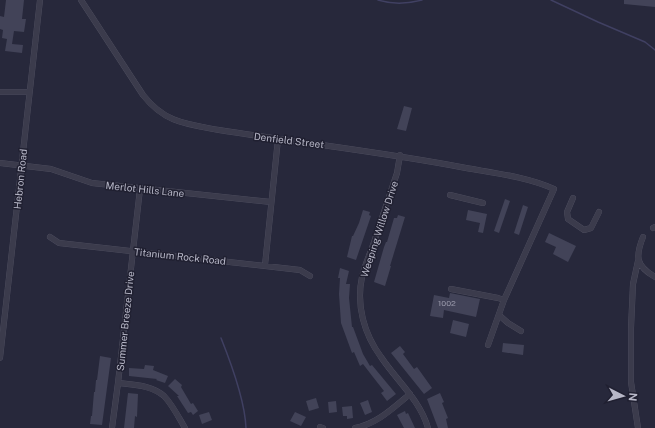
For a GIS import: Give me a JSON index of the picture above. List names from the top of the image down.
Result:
{
  "streets": {
    "street": [
      "Denfield Street",
      "Hebron Road",
      "Merlot Hills Lane",
      "Weeping Willow Drive",
      "Titanium Rock Road",
      "Summer Breeze Drive"
    ]
  },
  "crossings": [
    ["Denfield Street", "Weeping Willow Drive"],
    ["Hebron Road", "Merlot Hills Lane"],
    ["Merlot Hills Lane", "Summer Breeze Drive"],
    ["Titanium Rock Road", "Summer Breeze Drive"]
  ],
  "house_numbers": ["1002"],
  "north": "right"
}
